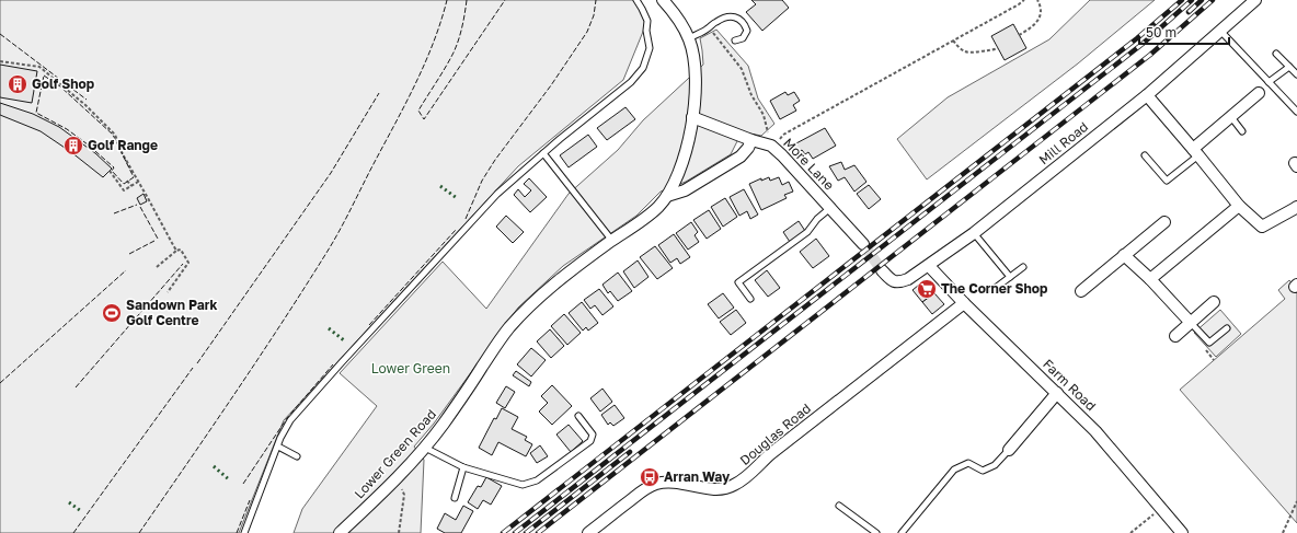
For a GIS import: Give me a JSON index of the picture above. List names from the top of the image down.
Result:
{
  "streets": {
    "street": [
      "Mill Road",
      "More Lane",
      "Farm Road",
      "Douglas Road",
      "Lower Green Road"
    ]
  },
  "crossings": [
    ["Mill Road", "Farm Road"],
    ["Farm Road", "Douglas Road"]
  ],
  "parks": ["Lower Green"],
  "places": {
    "building": ["Golf Shop", "Golf Range"],
    "supermarket": ["The Corner Shop"],
    "sports": ["Sandown Park Golf Centre"],
    "bus stop": ["Arran Way"]
  },
  "scale_bar": "50 m"
}
